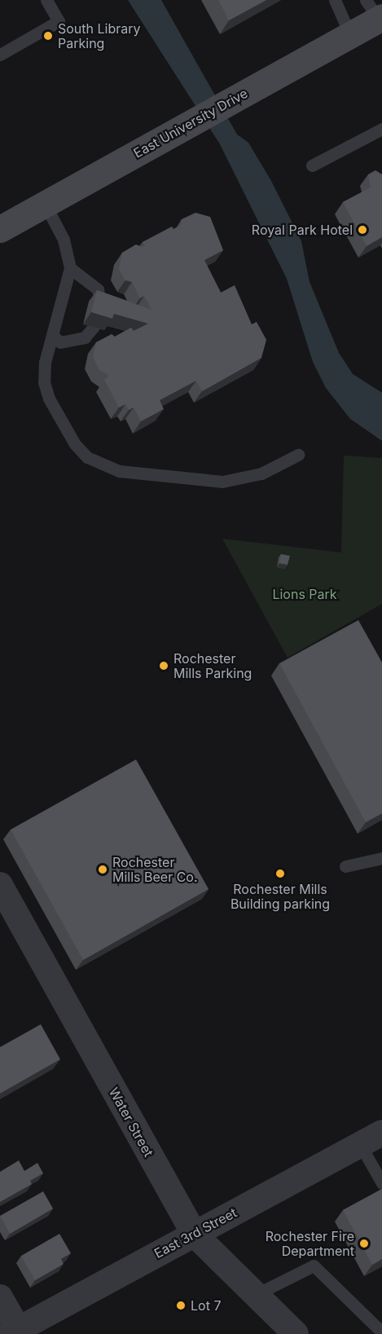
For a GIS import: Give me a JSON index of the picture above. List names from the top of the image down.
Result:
{
  "streets": {
    "street": ["East University Drive", "Water Street", "East 3rd Street"]
  },
  "crossings": [
    ["Water Street", "East 3rd Street"]
  ],
  "parks": ["Lions Park"],
  "places": [
    "South Library Parking",
    "Royal Park Hotel",
    "Rochester Mills Parking",
    "Rochester Mills Beer Co.",
    "Rochester Mills Building parking",
    "Rochester Fire Department",
    "Lot 7"
  ]
}
